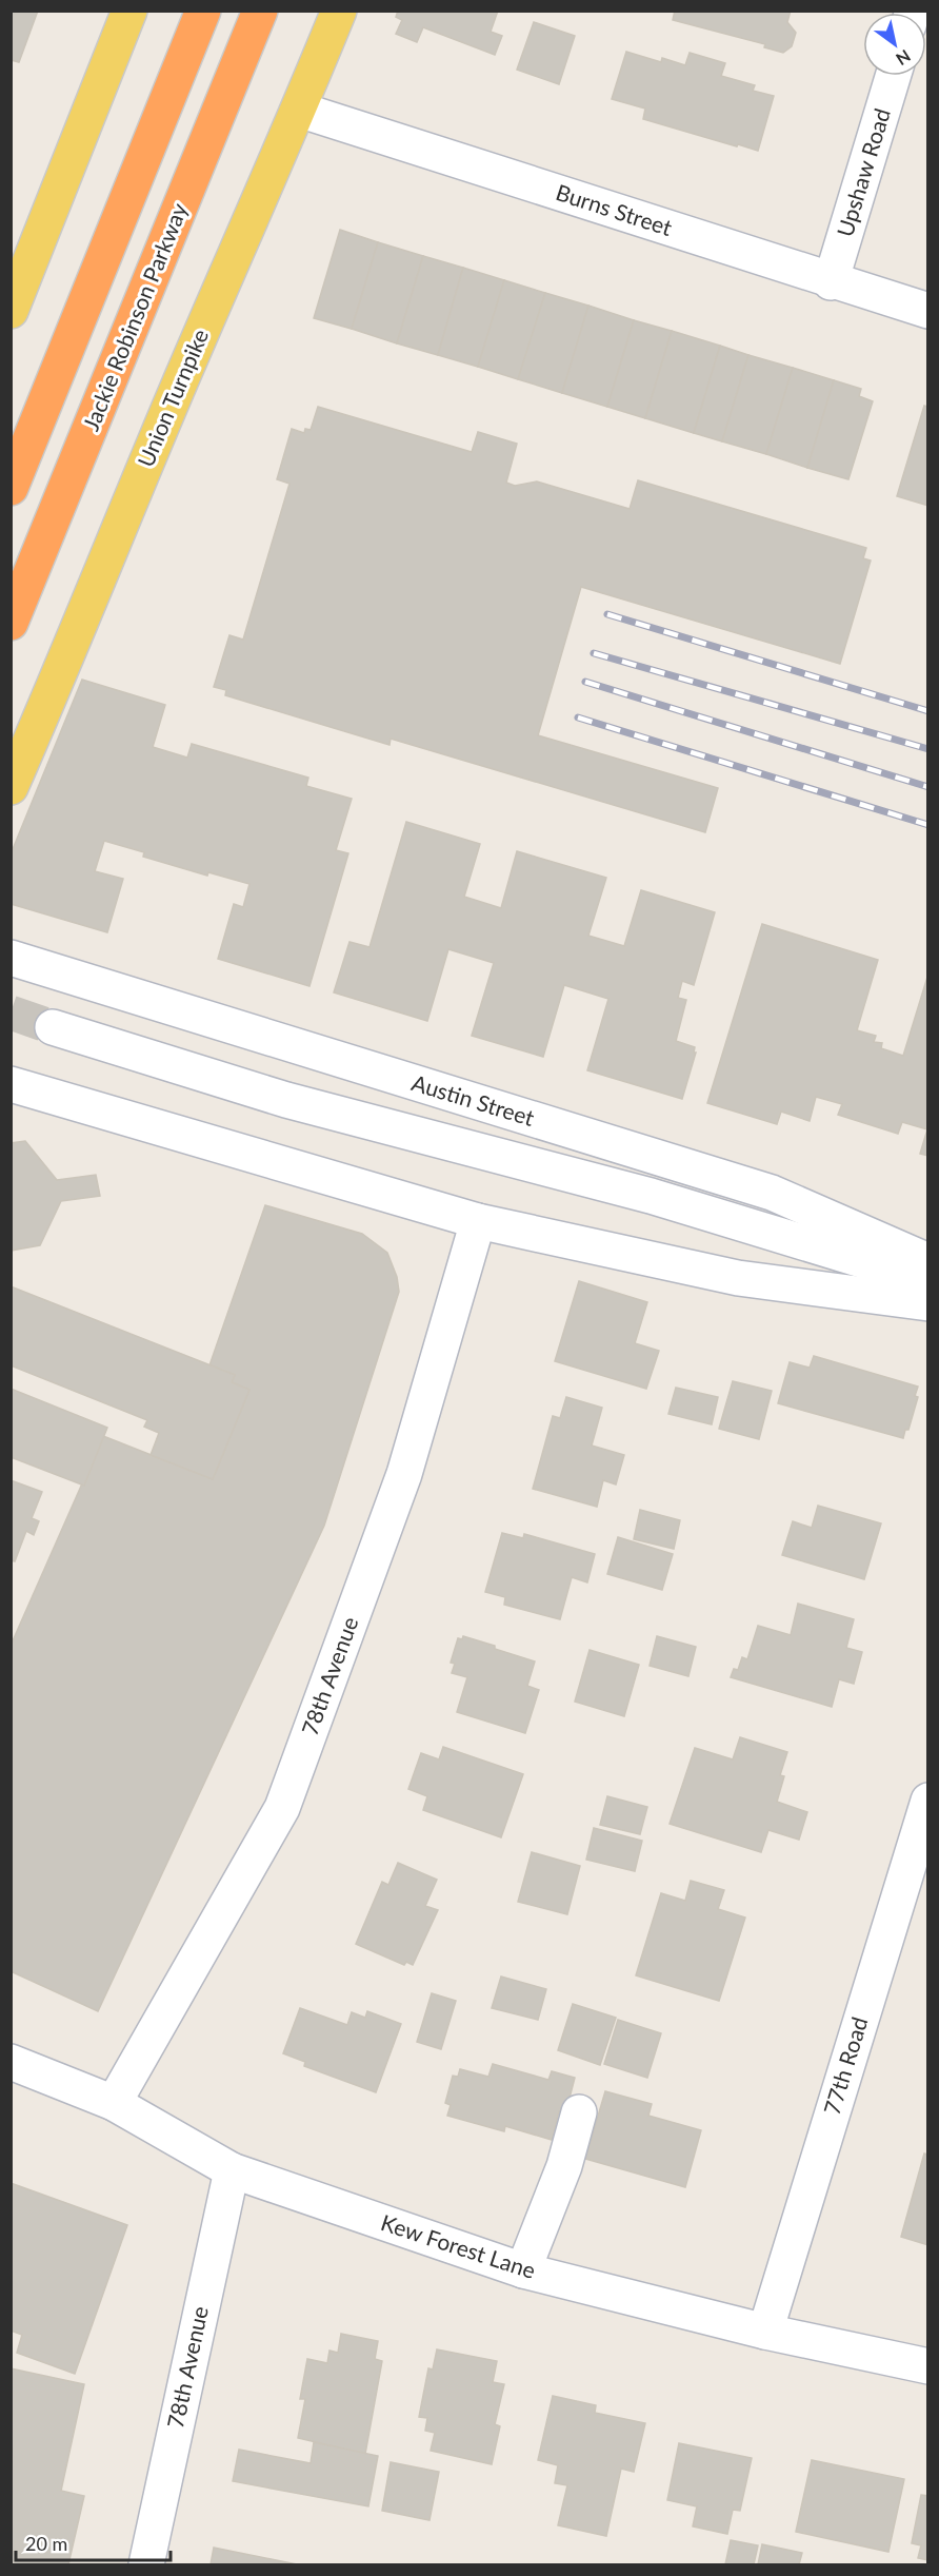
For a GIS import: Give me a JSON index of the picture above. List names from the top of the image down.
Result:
{
  "streets": {
    "highway": ["Jackie Robinson Parkway"],
    "main road": ["Union Turnpike"],
    "street": [
      "Upshaw Road",
      "Burns Street",
      "Austin Street",
      "78th Avenue",
      "77th Road",
      "Kew Forest Lane"
    ]
  },
  "crossings": [
    ["Upshaw Road", "Burns Street"],
    ["Burns Street", "Union Turnpike"],
    ["78th Avenue", "Kew Forest Lane"],
    ["77th Road", "Kew Forest Lane"]
  ],
  "scale_bar": "20 m",
  "north": "bottom right"
}
